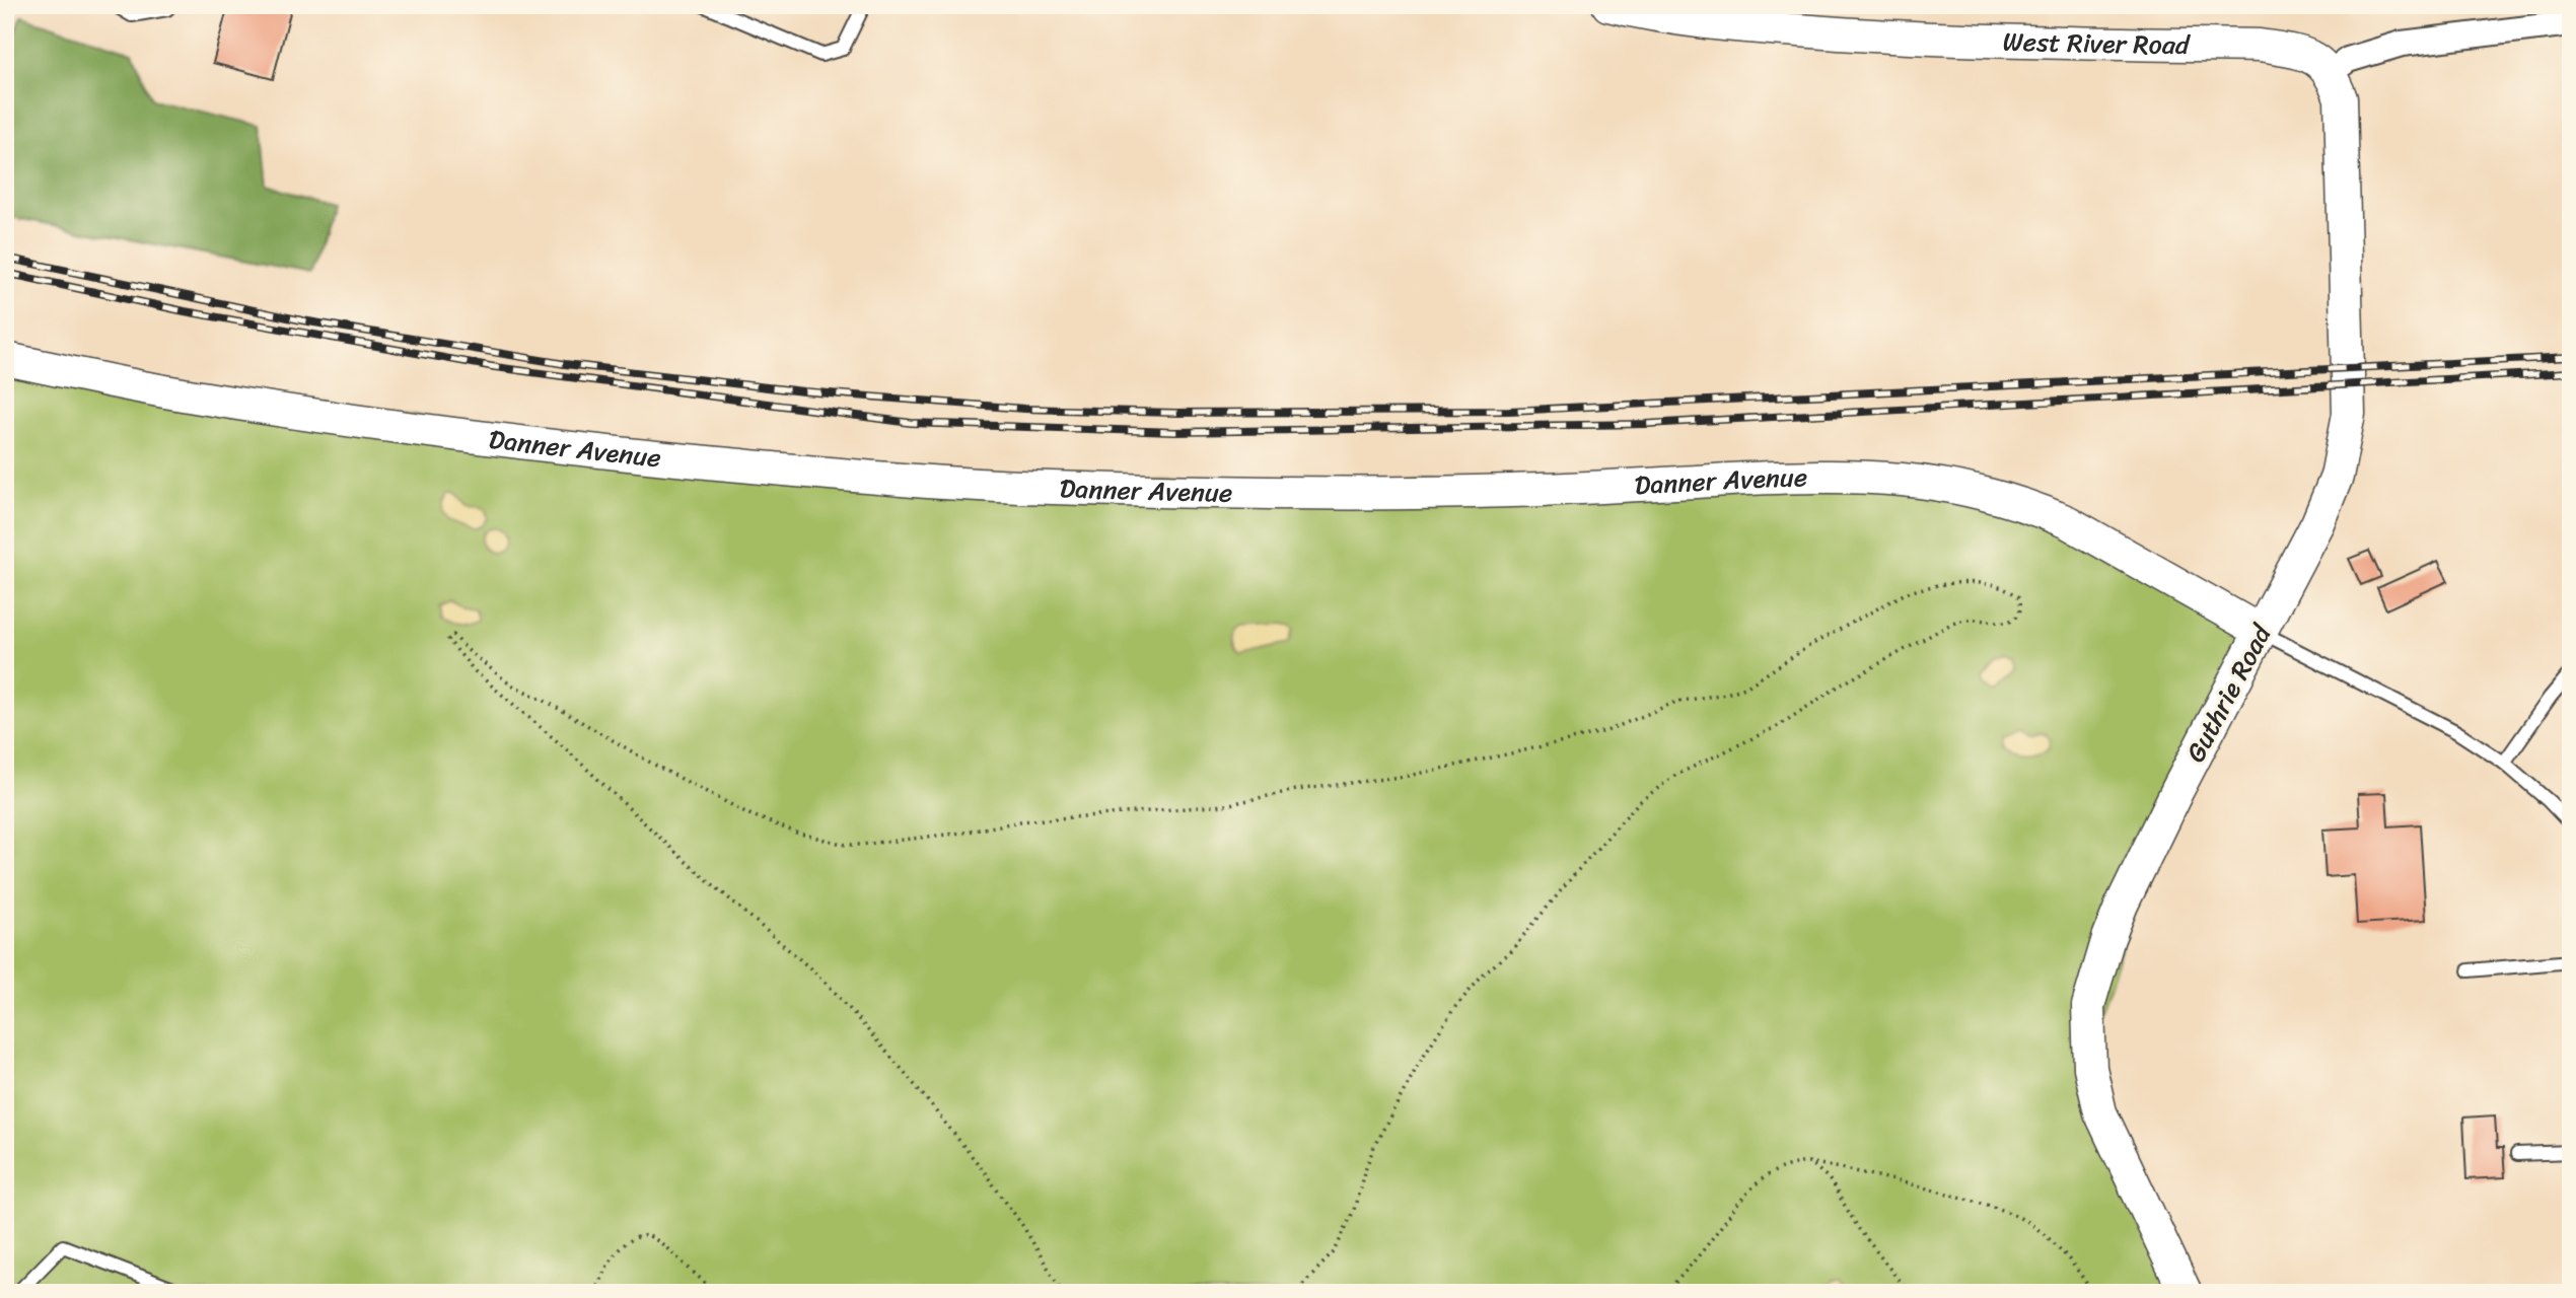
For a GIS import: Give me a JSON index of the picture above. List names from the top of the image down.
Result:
{
  "streets": {
    "street": ["West River Road", "Danner Avenue", "Guthrie Road"]
  },
  "crossings": [
    ["West River Road", "Guthrie Road"],
    ["Danner Avenue", "Guthrie Road"]
  ]
}
